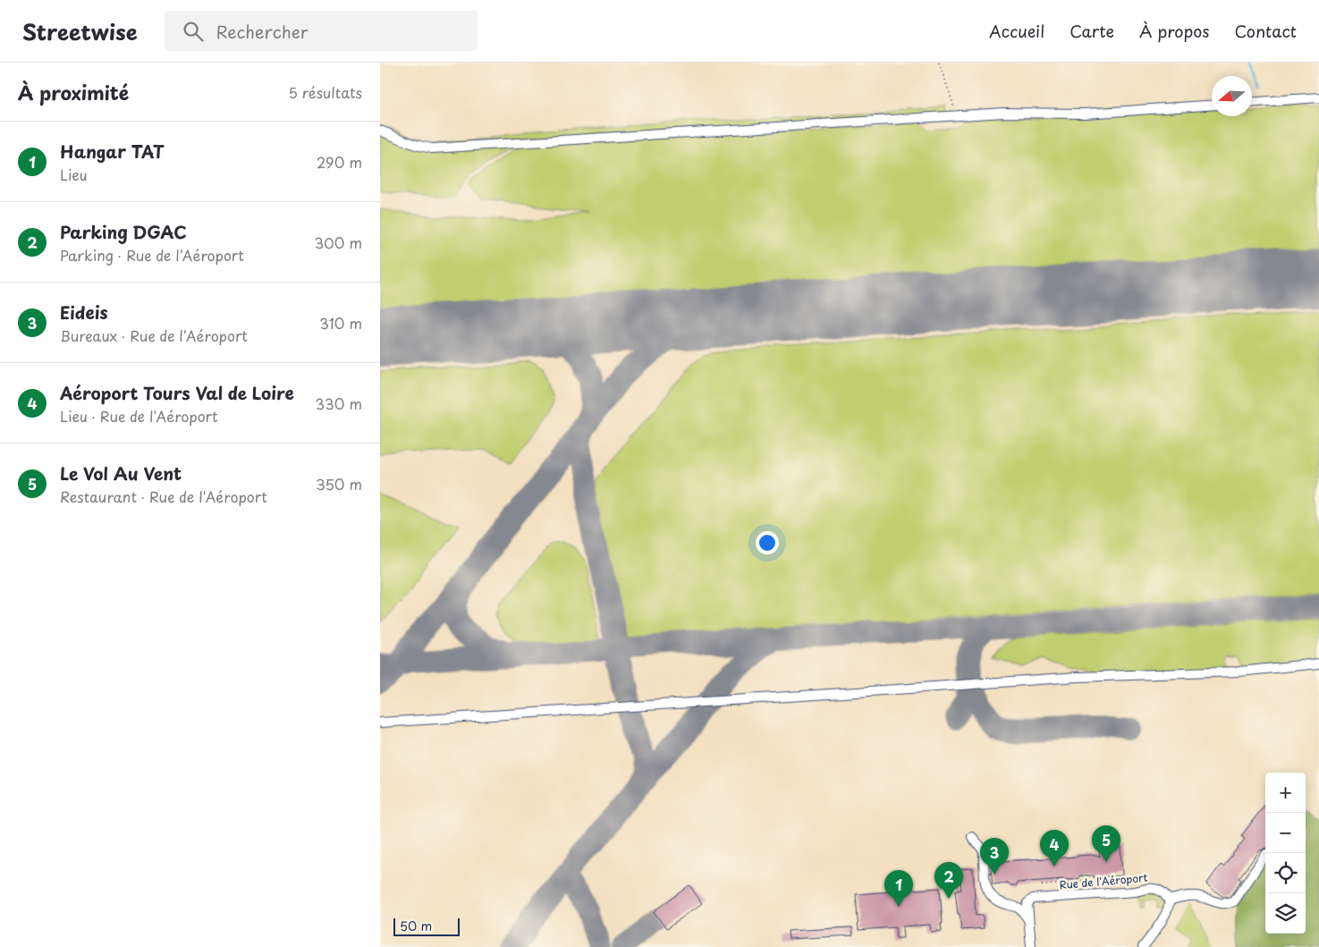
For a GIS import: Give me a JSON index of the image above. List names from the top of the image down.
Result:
{
  "streets": {
    "street": ["Rue de l'Aéroport"]
  },
  "scale_bar": "50 m",
  "north": "left",
  "page": {
    "header": "Streetwise",
    "search": "Rechercher",
    "nav": [
      "Accueil",
      "Carte",
      "À propos",
      "Contact"
    ],
    "heading": ["À proximité", "5 résultats"],
    "list": [
      {
        "mark": "1",
        "name": "Hangar TAT",
        "note": "Lieu",
        "value": "290 m"
      },
      {
        "mark": "2",
        "name": "Parking DGAC",
        "note": "Parking · Rue de l'Aéroport",
        "value": "300 m"
      },
      {
        "mark": "3",
        "name": "Eideis",
        "note": "Bureaux · Rue de l'Aéroport",
        "value": "310 m"
      },
      {
        "mark": "4",
        "name": "Aéroport Tours Val de Loire",
        "note": "Lieu · Rue de l'Aéroport",
        "value": "330 m"
      },
      {
        "mark": "5",
        "name": "Le Vol Au Vent",
        "note": "Restaurant · Rue de l'Aéroport",
        "value": "350 m"
      }
    ],
    "map_buttons": ["+", "−"],
    "pins": [
      "5",
      "4",
      "3",
      "2",
      "1"
    ],
    "scale": "50 m"
  }
}
